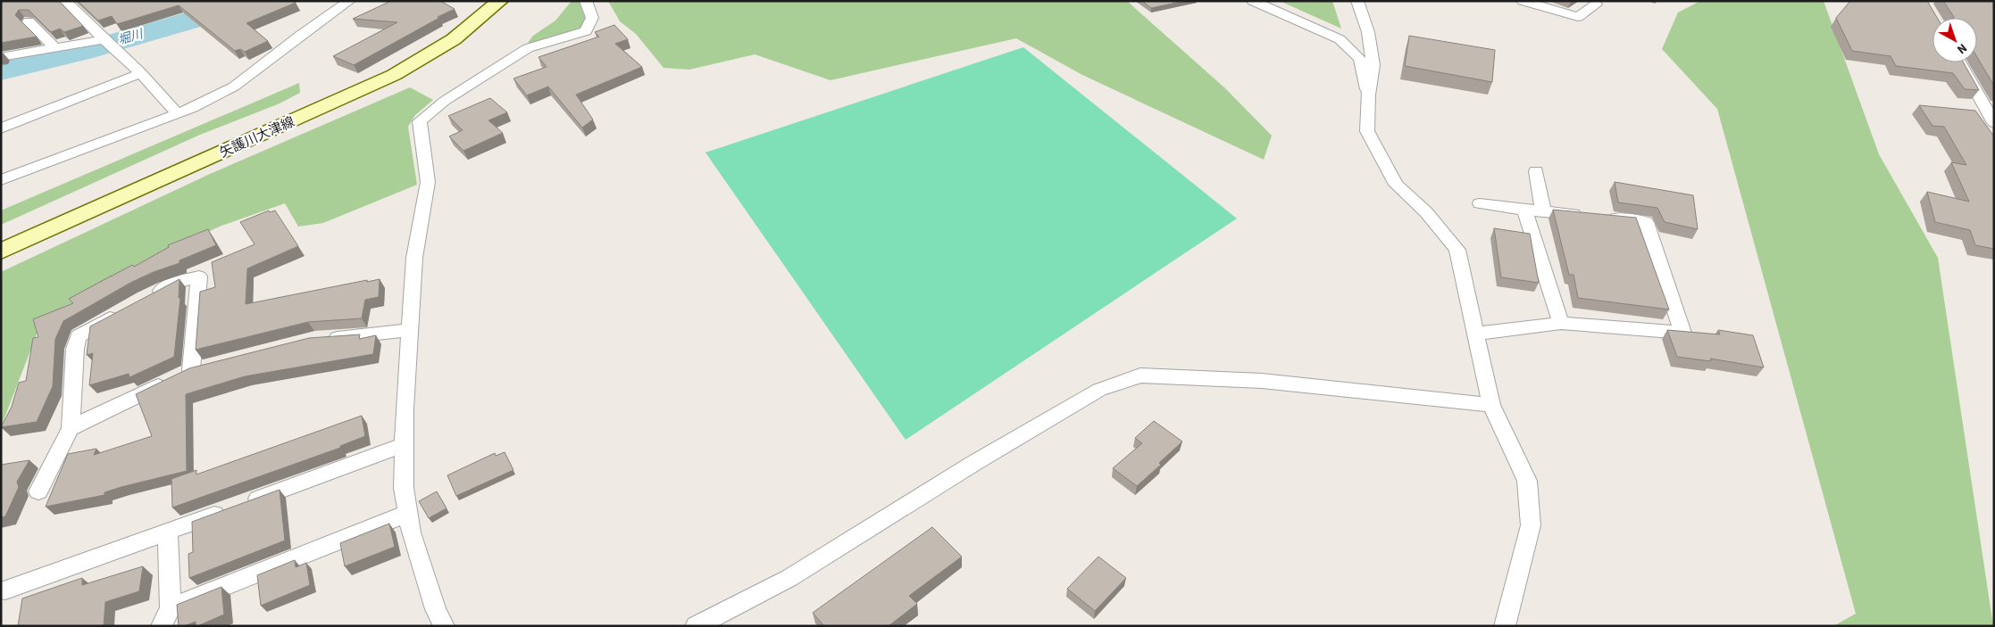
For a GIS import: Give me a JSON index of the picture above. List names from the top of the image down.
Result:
{
  "streets": {
    "main road": ["矢護川大津線"]
  },
  "water": ["堀川"],
  "north": "bottom right"
}
